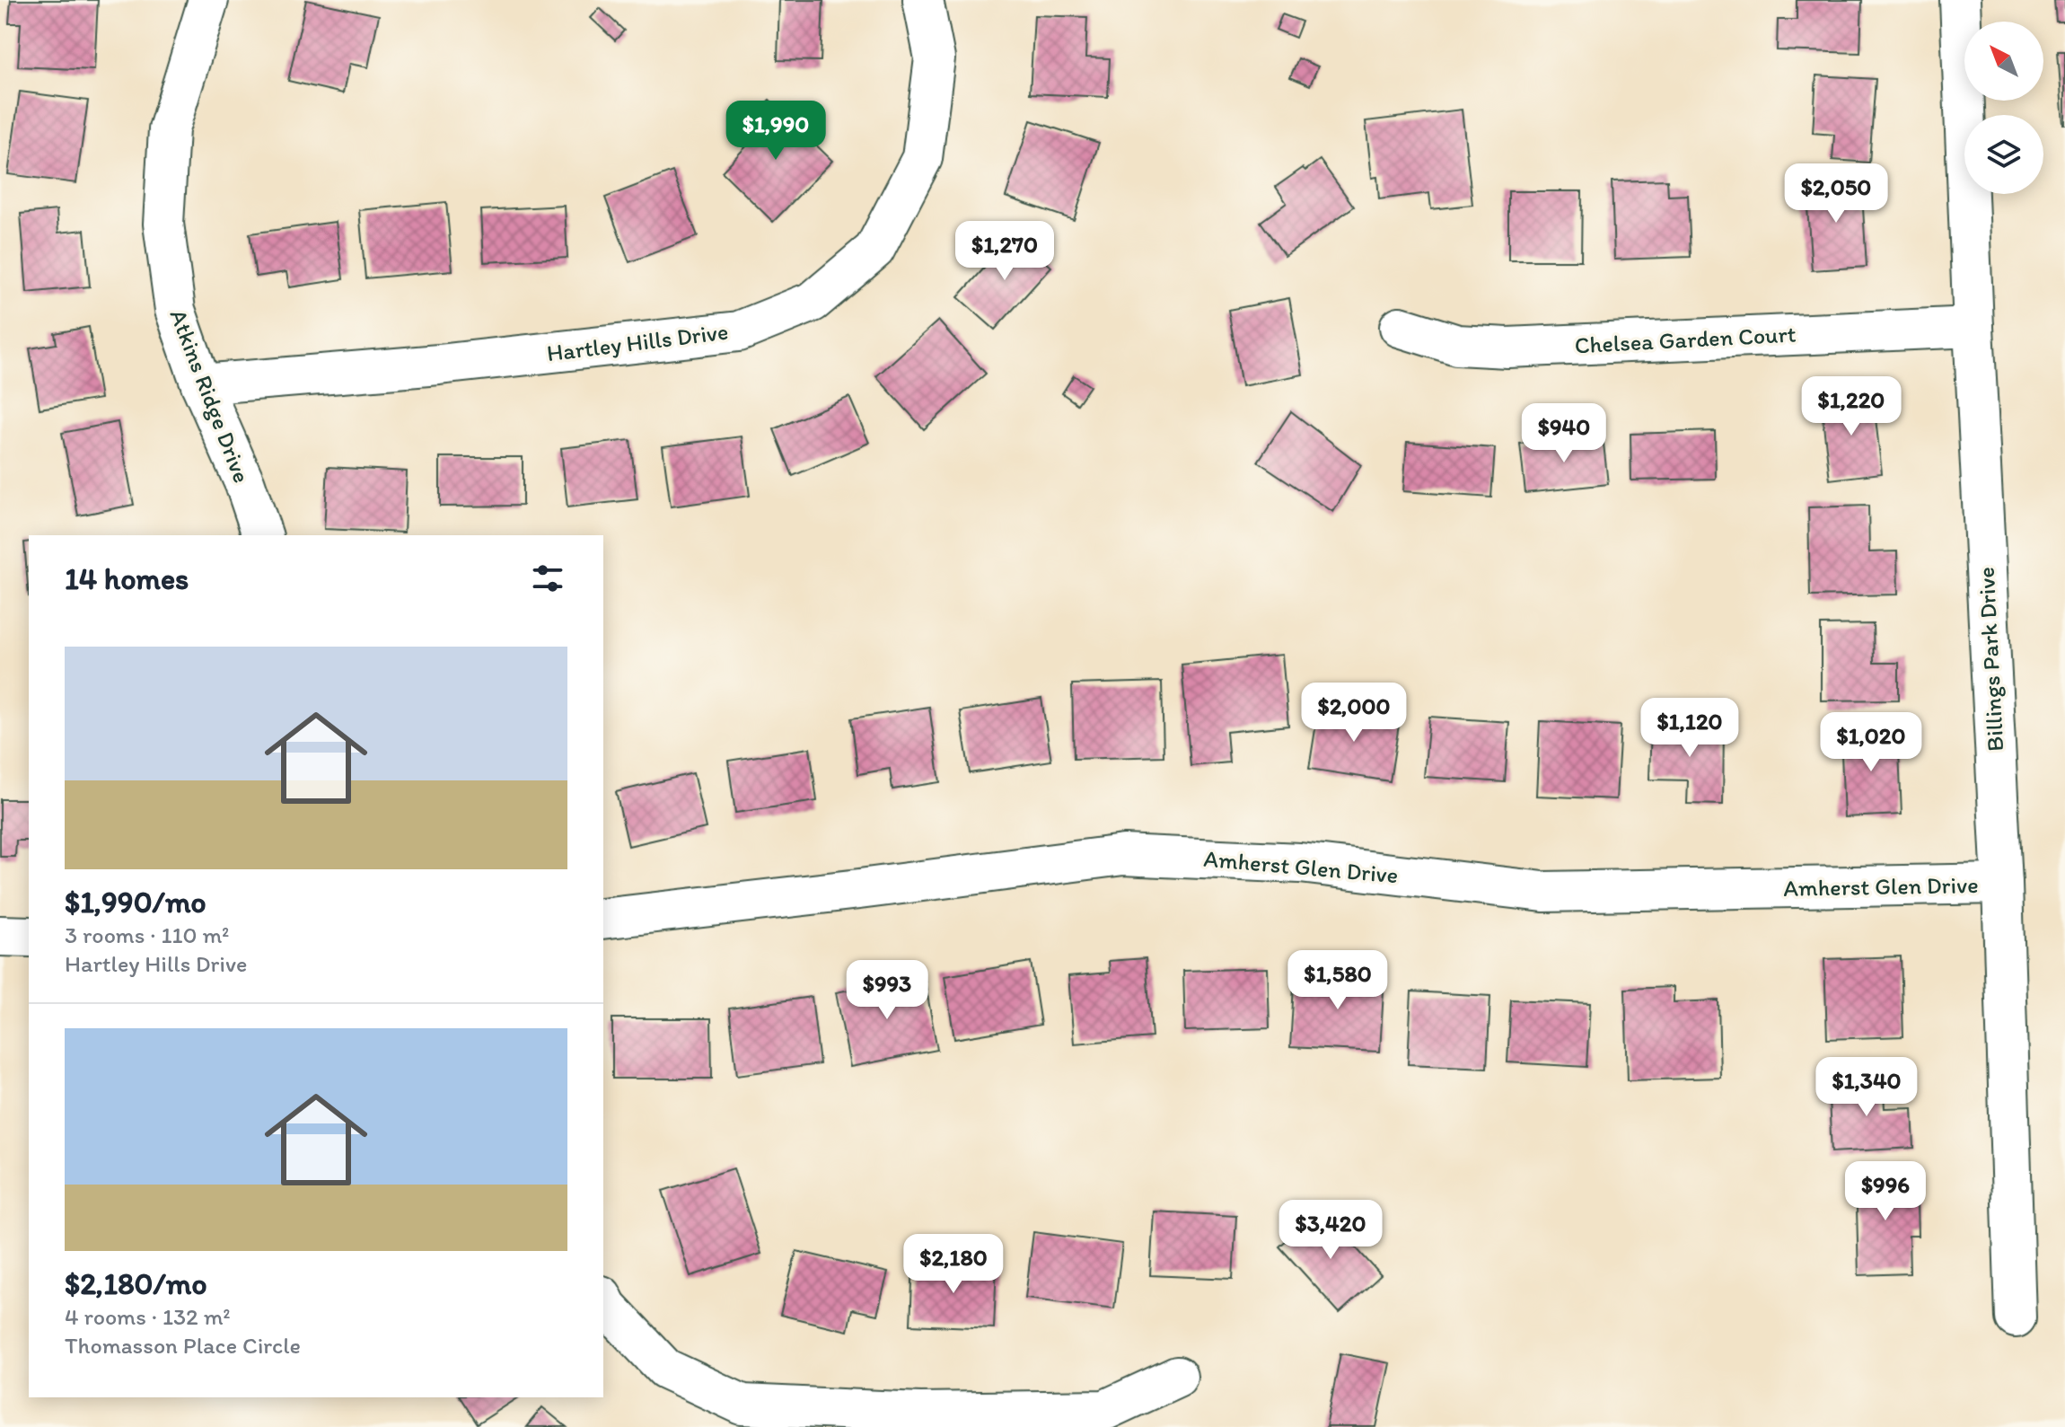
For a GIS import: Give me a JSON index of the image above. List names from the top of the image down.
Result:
{
  "streets": {
    "street": [
      "Chelsea Garden Court",
      "Hartley Hills Drive",
      "Atkins Ridge Drive",
      "Billings Park Drive",
      "Amherst Glen Drive"
    ]
  },
  "crossings": [
    ["Chelsea Garden Court", "Billings Park Drive"],
    ["Hartley Hills Drive", "Atkins Ridge Drive"],
    ["Billings Park Drive", "Amherst Glen Drive"]
  ],
  "north": "top left",
  "page": {
    "price": [
      "$1,990",
      "$2,050",
      "$1,270",
      "$1,220",
      "$940",
      "$2,000",
      "$1,120",
      "$1,020",
      "$1,580",
      "$993",
      "$1,340",
      "$996",
      "$3,420",
      "$2,180"
    ],
    "heading": "14 homes",
    "list": [
      {
        "name": "$1,990/mo",
        "note": "3 rooms · 110 m² · Hartley Hills Drive"
      },
      {
        "name": "$2,180/mo",
        "note": "4 rooms · 132 m² · Thomasson Place Circle"
      }
    ]
  }
}
